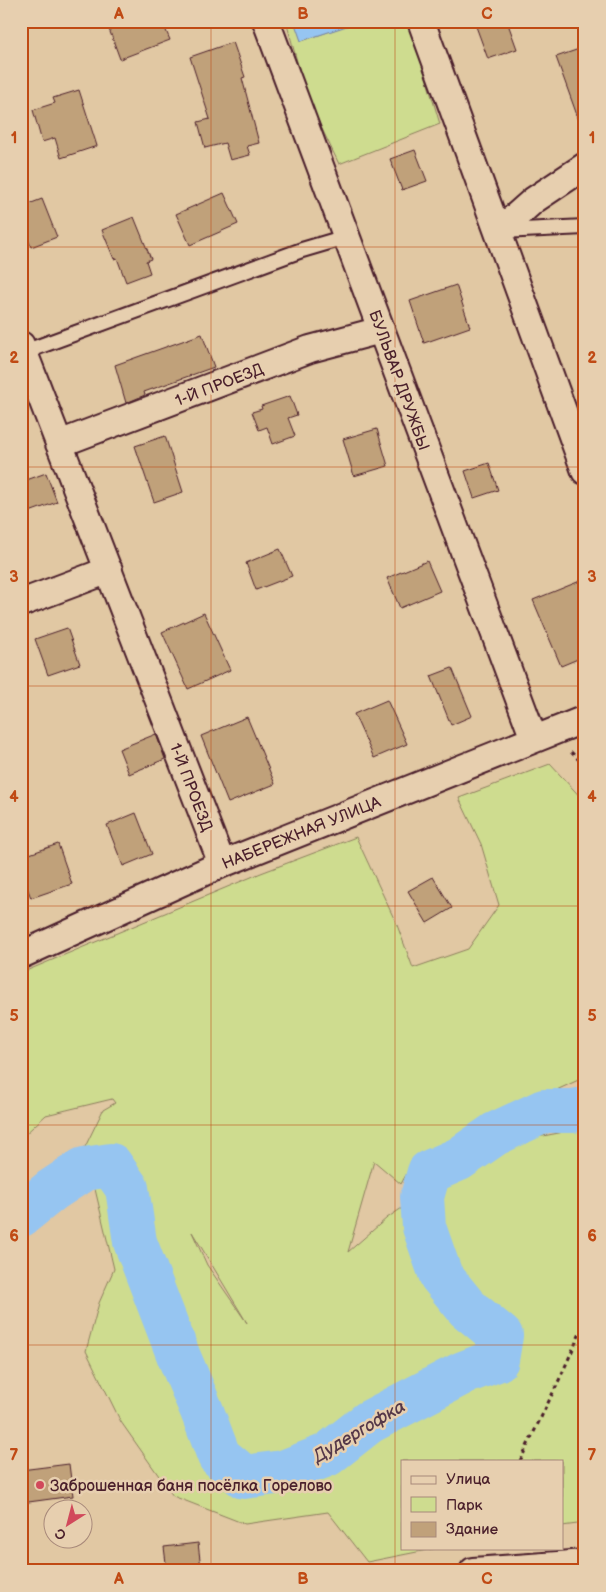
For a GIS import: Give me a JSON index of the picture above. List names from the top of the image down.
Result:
{
  "streets": {
    "street": ["БУЛЬВАР ДРУЖБЫ", "1-Й ПРОЕЗД", "НАБЕРЕЖНАЯ УЛИЦА"]
  },
  "crossings": [
    ["БУЛЬВАР ДРУЖБЫ", "1-Й ПРОЕЗД"],
    ["БУЛЬВАР ДРУЖБЫ", "НАБЕРЕЖНАЯ УЛИЦА"],
    ["1-Й ПРОЕЗД", "НАБЕРЕЖНАЯ УЛИЦА"]
  ],
  "water": ["Дудергофка"],
  "places": ["Заброшенная баня посёлка Горелово"],
  "legend": ["Улица", "Парк", "Здание"],
  "north": "bottom left",
  "grid": {
    "columns": ["A", "B", "C"],
    "rows": [
      "1",
      "2",
      "3",
      "4",
      "5",
      "6",
      "7"
    ]
  }
}
